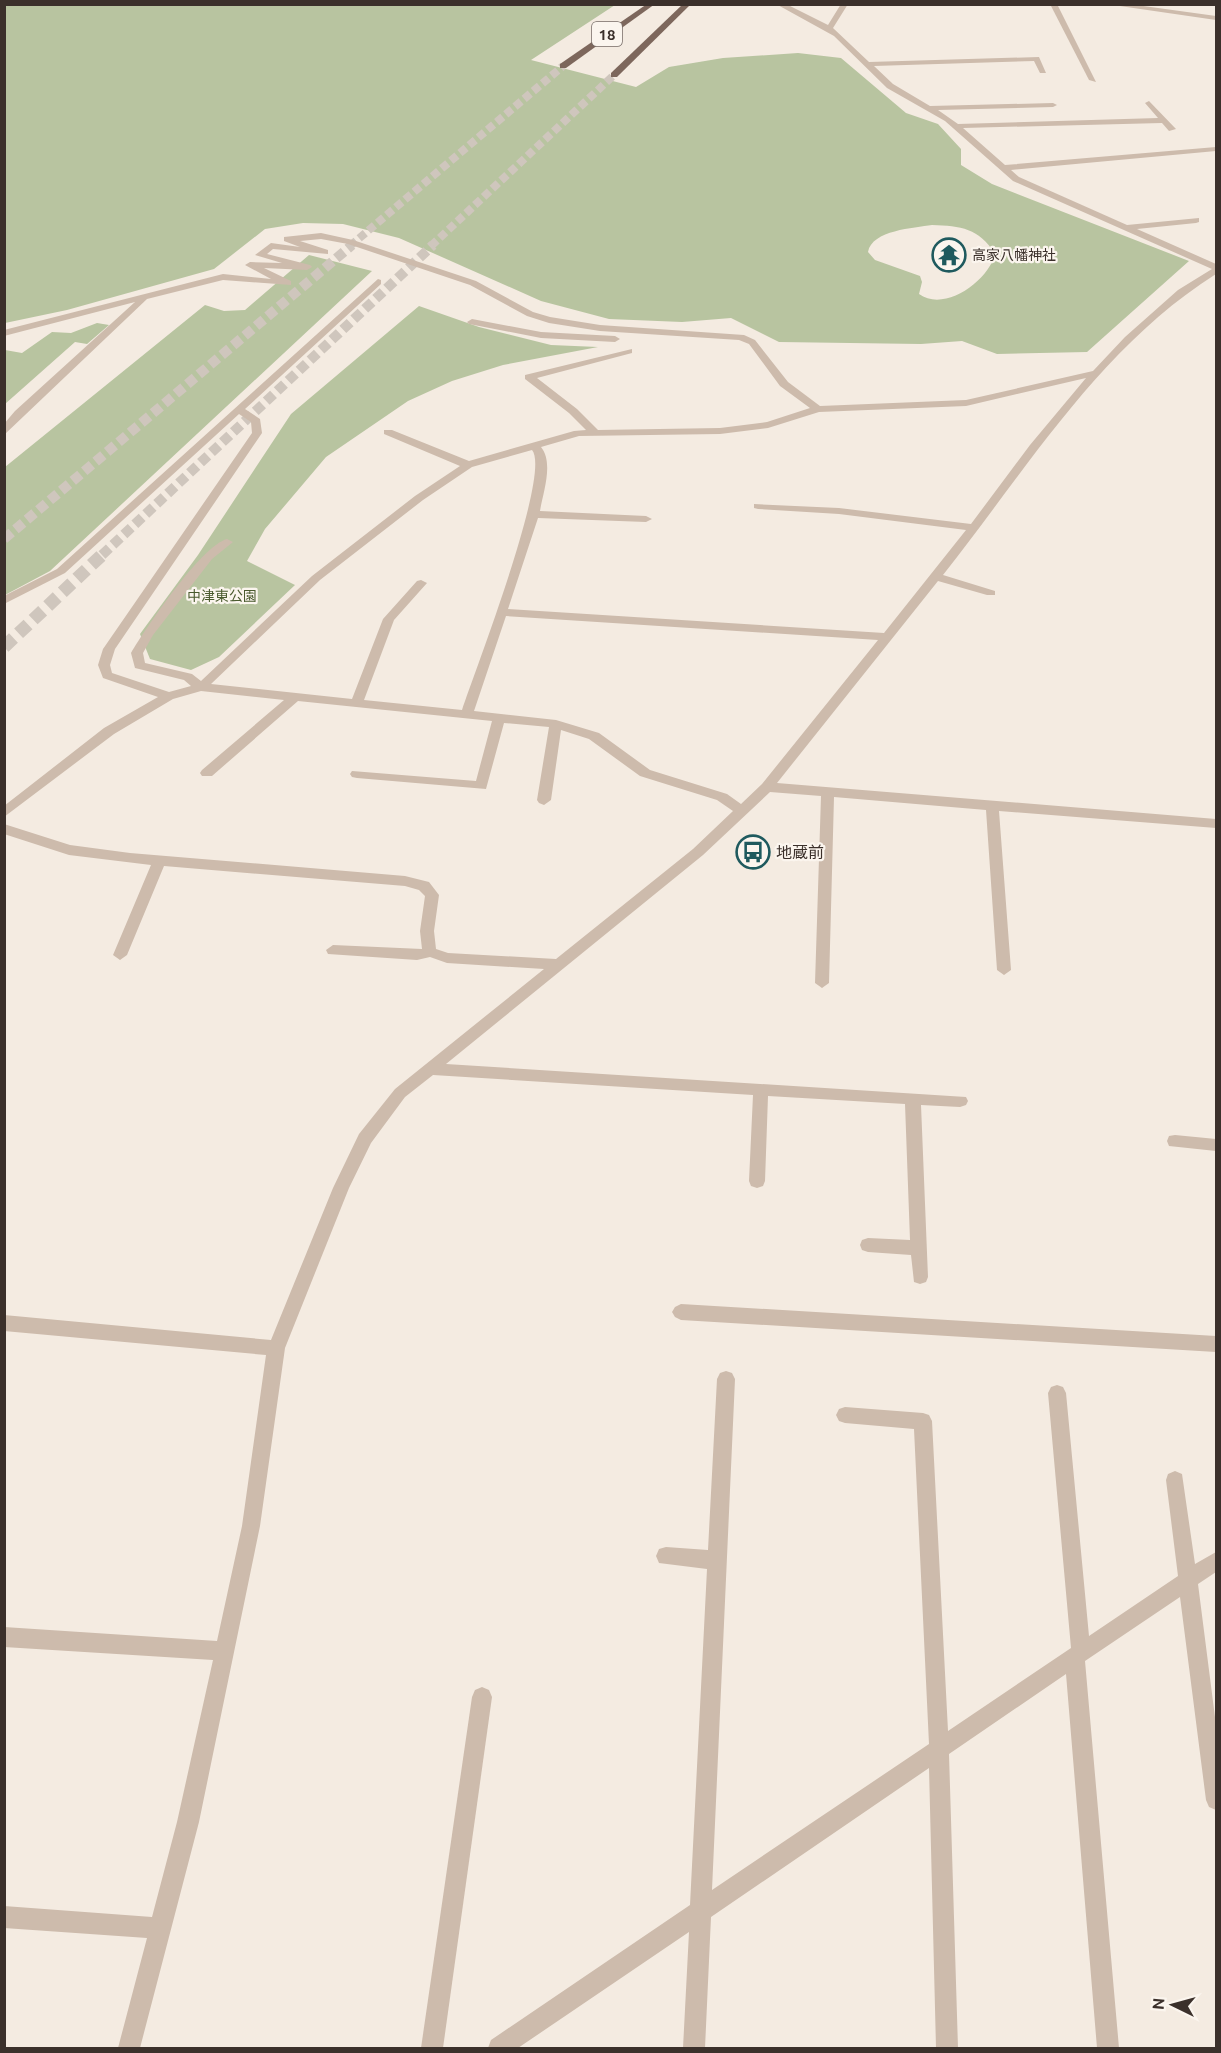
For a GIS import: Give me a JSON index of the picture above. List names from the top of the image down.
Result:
{
  "streets": {
    "main road": ["18"]
  },
  "parks": ["中津東公園"],
  "places": {
    "temple": ["高家八幡神社"],
    "bus stop": ["地蔵前"]
  },
  "north": "left"
}
